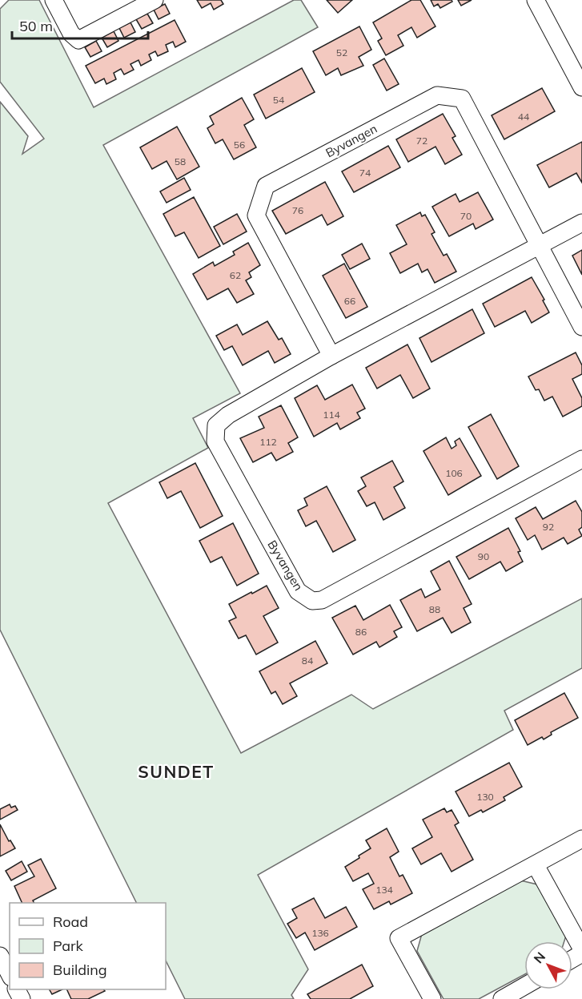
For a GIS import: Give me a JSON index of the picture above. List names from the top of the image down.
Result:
{
  "streets": {
    "street": ["Byvangen"]
  },
  "districts": ["SUNDET"],
  "house_numbers": [
    "52",
    "54",
    "44",
    "72",
    "56",
    "58",
    "74",
    "76",
    "70",
    "62",
    "66",
    "114",
    "112",
    "106",
    "92",
    "90",
    "88",
    "86",
    "84",
    "130",
    "134",
    "136"
  ],
  "legend": ["Road", "Park", "Building"],
  "scale_bar": "50 m",
  "north": "top left"
}
